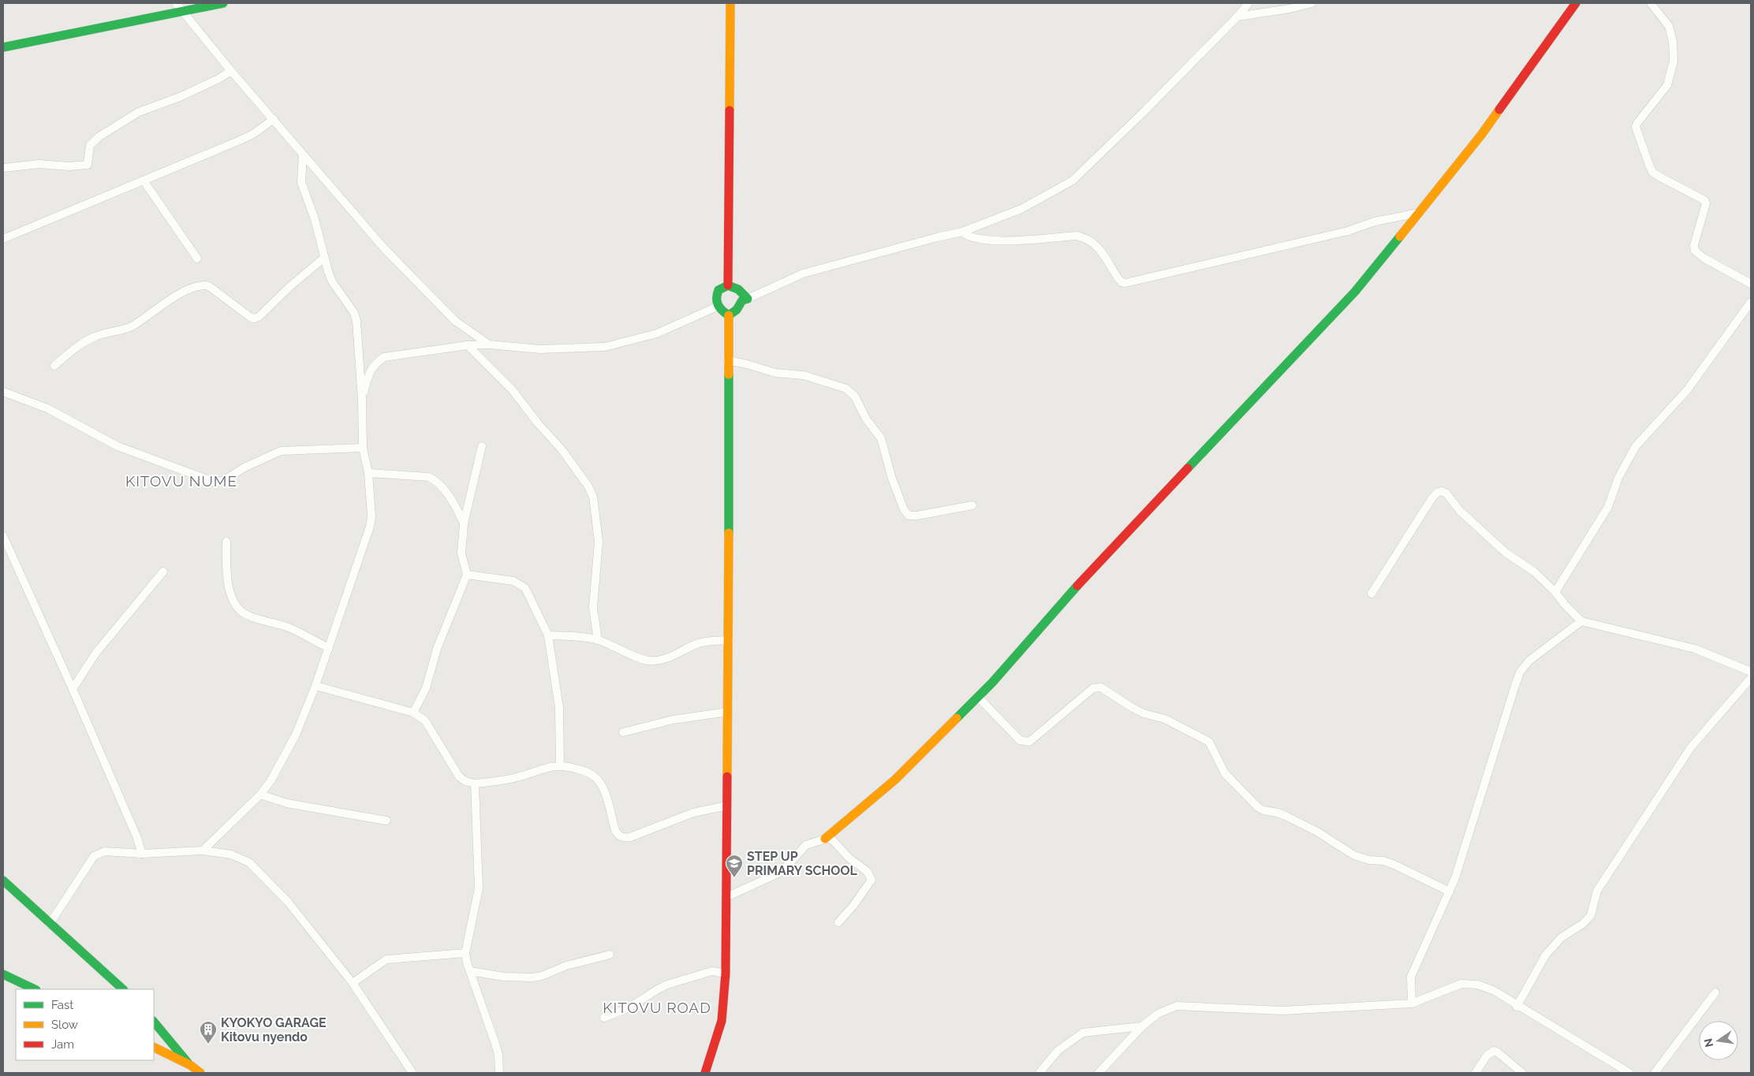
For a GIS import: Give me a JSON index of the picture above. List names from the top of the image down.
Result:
{
  "districts": ["KITOVU NUME", "KITOVU ROAD"],
  "places": {
    "school or university": ["STEP UP PRIMARY SCHOOL"],
    "building": ["KYOKYO GARAGE Kitovu nyendo"]
  },
  "legend": ["Fast", "Slow", "Jam"],
  "north": "left"
}
